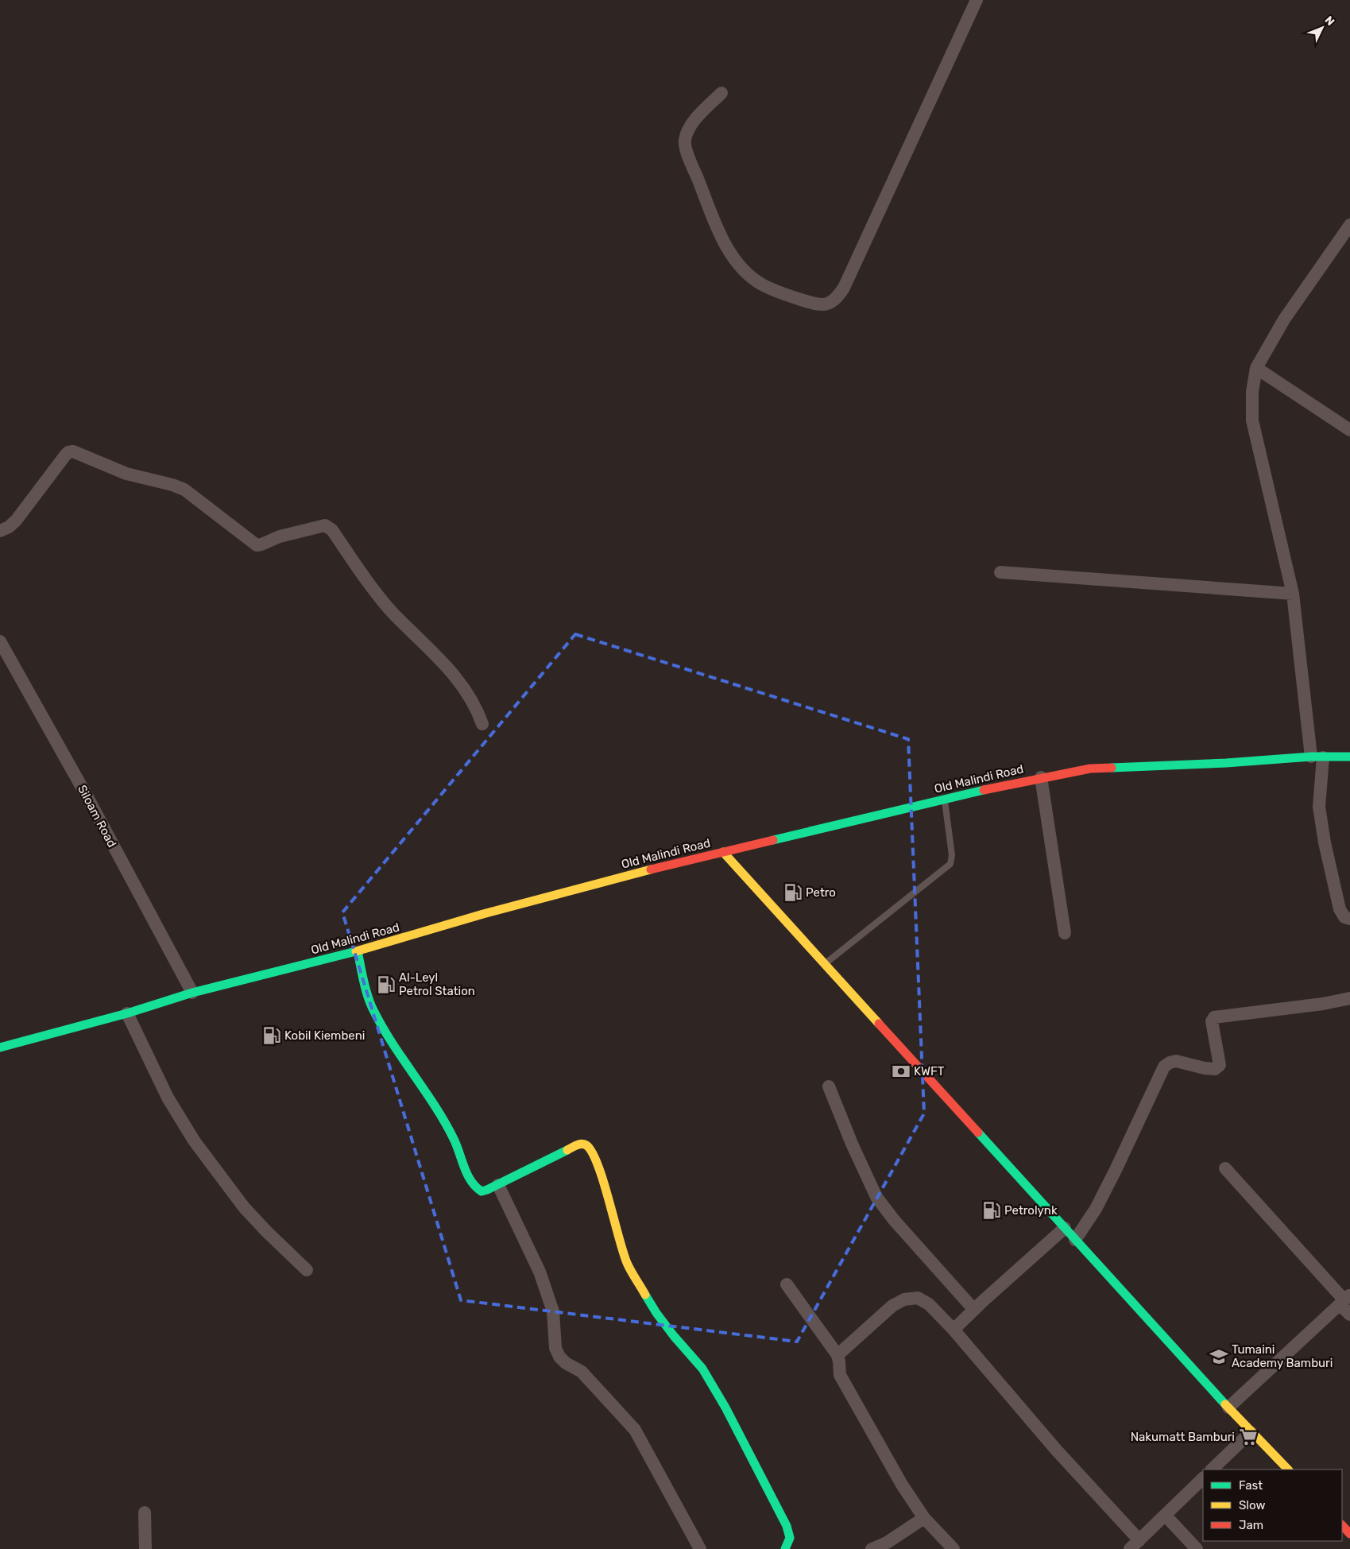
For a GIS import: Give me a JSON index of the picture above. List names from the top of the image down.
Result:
{
  "streets": {
    "main road": ["Old Malindi Road"],
    "street": ["Siloam Road"]
  },
  "crossings": [
    ["Old Malindi Road", "Siloam Road"]
  ],
  "places": {
    "fuel station": [
      "Petro",
      "Al-Leyl Petrol Station",
      "Kobil Kiembeni",
      "Petrolynk"
    ],
    "bank": ["KWFT"],
    "school or university": ["Tumaini Academy Bamburi"],
    "supermarket": ["Nakumatt Bamburi"]
  },
  "legend": ["Fast", "Slow", "Jam"],
  "north": "top right"
}
